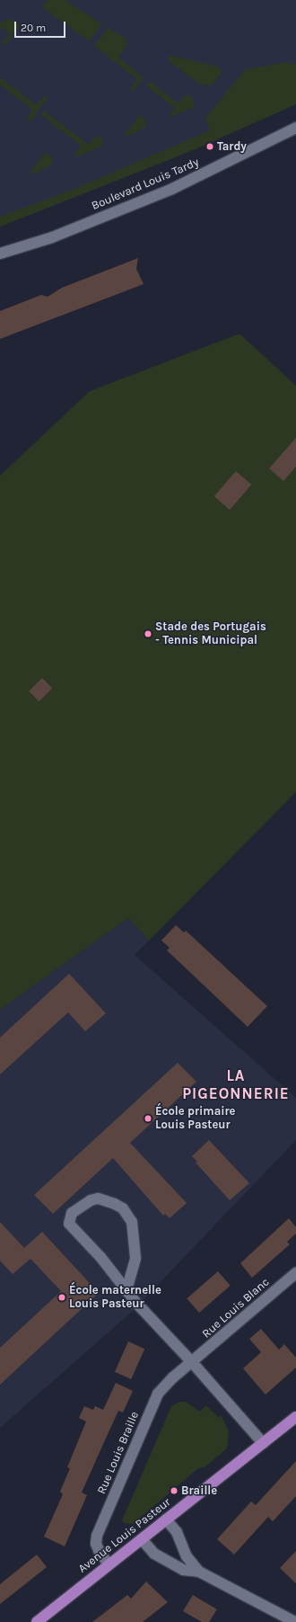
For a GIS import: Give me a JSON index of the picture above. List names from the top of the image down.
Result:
{
  "streets": {
    "main road": ["Avenue Louis Pasteur"],
    "street": ["Boulevard Louis Tardy", "Rue Louis Blanc", "Rue Louis Braille"]
  },
  "crossings": [
    ["Rue Louis Blanc", "Rue Louis Braille"],
    ["Rue Louis Braille", "Avenue Louis Pasteur"]
  ],
  "districts": ["LA PIGEONNERIE"],
  "places": [
    "Tardy",
    "Stade des Portugais - Tennis Municipal",
    "École primaire Louis Pasteur",
    "École maternelle Louis Pasteur",
    "Braille"
  ],
  "scale_bar": "20 m"
}
